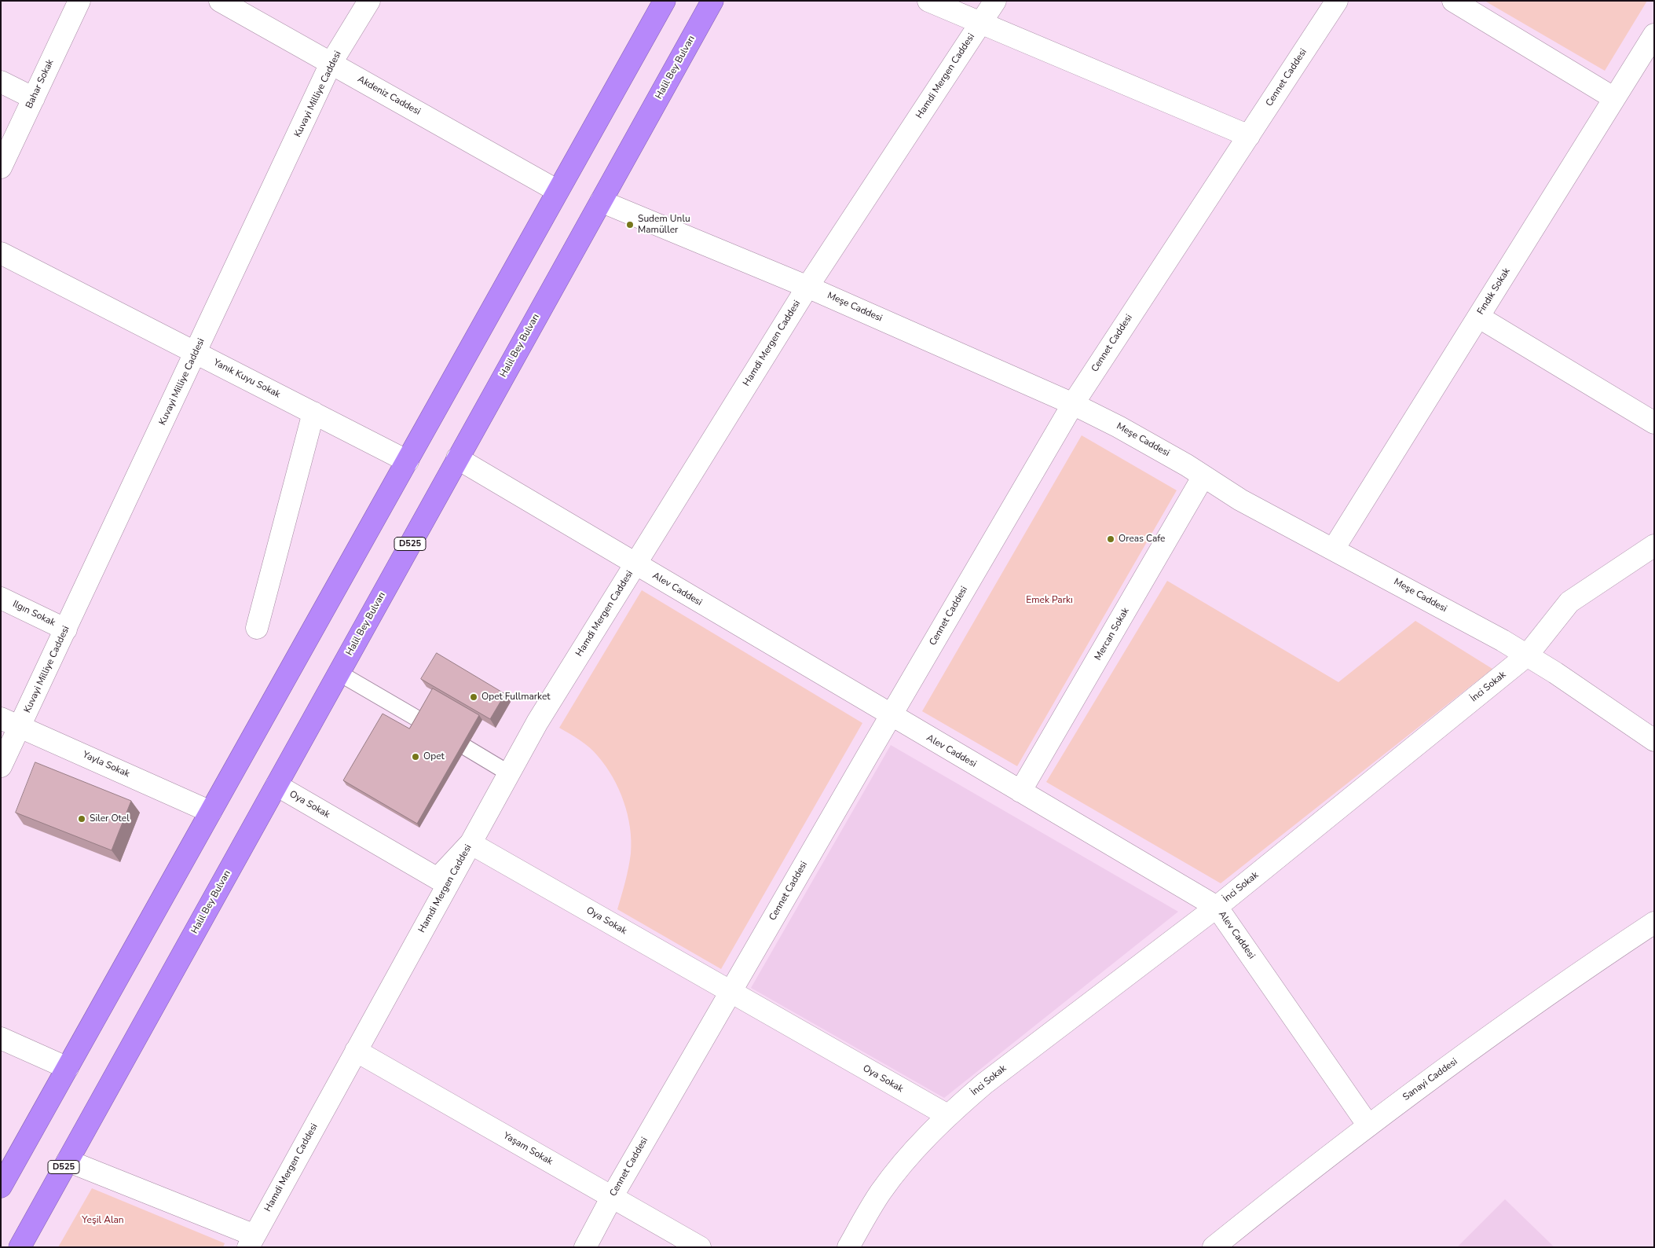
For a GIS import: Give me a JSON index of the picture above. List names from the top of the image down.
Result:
{
  "streets": {
    "highway": ["Halil Bey Bulvarı", "D525"],
    "street": [
      "Hamdi Mergen Caddesi",
      "Cennet Caddesi",
      "Bahar Sokak",
      "Kuvayi Milliye Caddesi",
      "Akdeniz Caddesi",
      "Fındık Sokak",
      "Meşe Caddesi",
      "Yanık Kuyu Sokak",
      "Alev Caddesi",
      "Ilgın Sokak",
      "Mercan Sokak",
      "İnci Sokak",
      "Yayla Sokak",
      "Oya Sokak",
      "Sanayi Caddesi",
      "Yaşam Sokak"
    ]
  },
  "crossings": [
    ["Halil Bey Bulvarı", "Meşe Caddesi"],
    ["Halil Bey Bulvarı", "Alev Caddesi"],
    ["Halil Bey Bulvarı", "Oya Sokak"],
    ["Hamdi Mergen Caddesi", "Meşe Caddesi"],
    ["Hamdi Mergen Caddesi", "Alev Caddesi"],
    ["Hamdi Mergen Caddesi", "Oya Sokak"],
    ["Hamdi Mergen Caddesi", "Yaşam Sokak"],
    ["Cennet Caddesi", "Meşe Caddesi"],
    ["Cennet Caddesi", "Alev Caddesi"],
    ["Cennet Caddesi", "Oya Sokak"],
    ["Cennet Caddesi", "Yaşam Sokak"],
    ["Kuvayi Milliye Caddesi", "Akdeniz Caddesi"],
    ["Kuvayi Milliye Caddesi", "Yanık Kuyu Sokak"],
    ["Kuvayi Milliye Caddesi", "Ilgın Sokak"],
    ["Kuvayi Milliye Caddesi", "Yayla Sokak"],
    ["Fındık Sokak", "Meşe Caddesi"],
    ["Meşe Caddesi", "Mercan Sokak"],
    ["Meşe Caddesi", "İnci Sokak"],
    ["Alev Caddesi", "Mercan Sokak"],
    ["Alev Caddesi", "İnci Sokak"],
    ["Alev Caddesi", "Sanayi Caddesi"],
    ["İnci Sokak", "Oya Sokak"]
  ],
  "parks": ["Emek Parkı", "Yeşil Alan"],
  "places": [
    "Sudem Unlu Mamüller",
    "Oreas Cafe",
    "Opet Fullmarket",
    "Opet",
    "Siler Otel"
  ]
}
